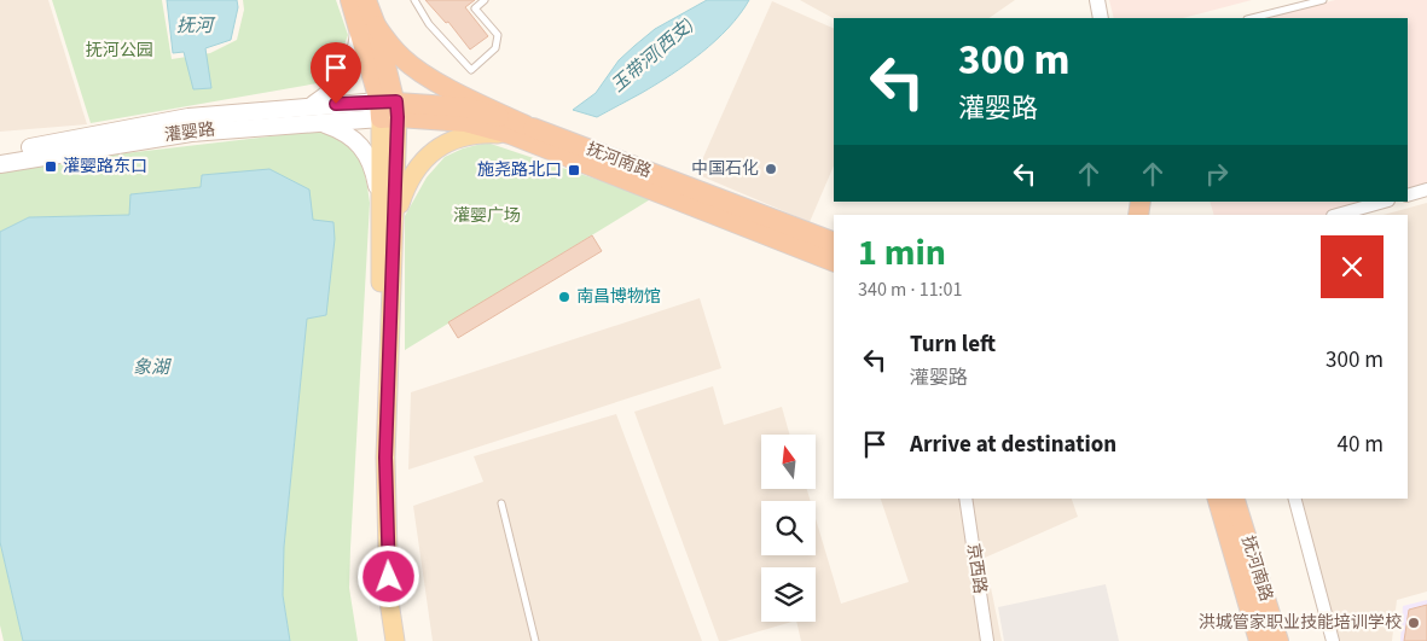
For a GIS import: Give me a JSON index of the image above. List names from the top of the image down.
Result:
{
  "streets": {
    "highway": ["抚河南路"],
    "main road": ["灌婴路"],
    "street": ["京西路"]
  },
  "crossings": [
    ["灌婴路", "抚河南路"]
  ],
  "water": ["抚河", "玉带河(西支)", "象湖"],
  "parks": ["抚河公园", "灌婴广场"],
  "places": {
    "transit": ["灌婴路东口", "施尧路北口"],
    "other": ["中国石化", "南昌博物馆", "洪城管家职业技能培训学校"]
  },
  "north": "top",
  "page": {
    "turn": ["300 m", "灌婴路"],
    "heading": ["1 min", "340 m · 11:01"],
    "list": [
      {
        "name": "Turn left",
        "note": "灌婴路",
        "value": "300 m"
      },
      {
        "name": "Arrive at destination",
        "value": "40 m"
      }
    ]
  }
}
